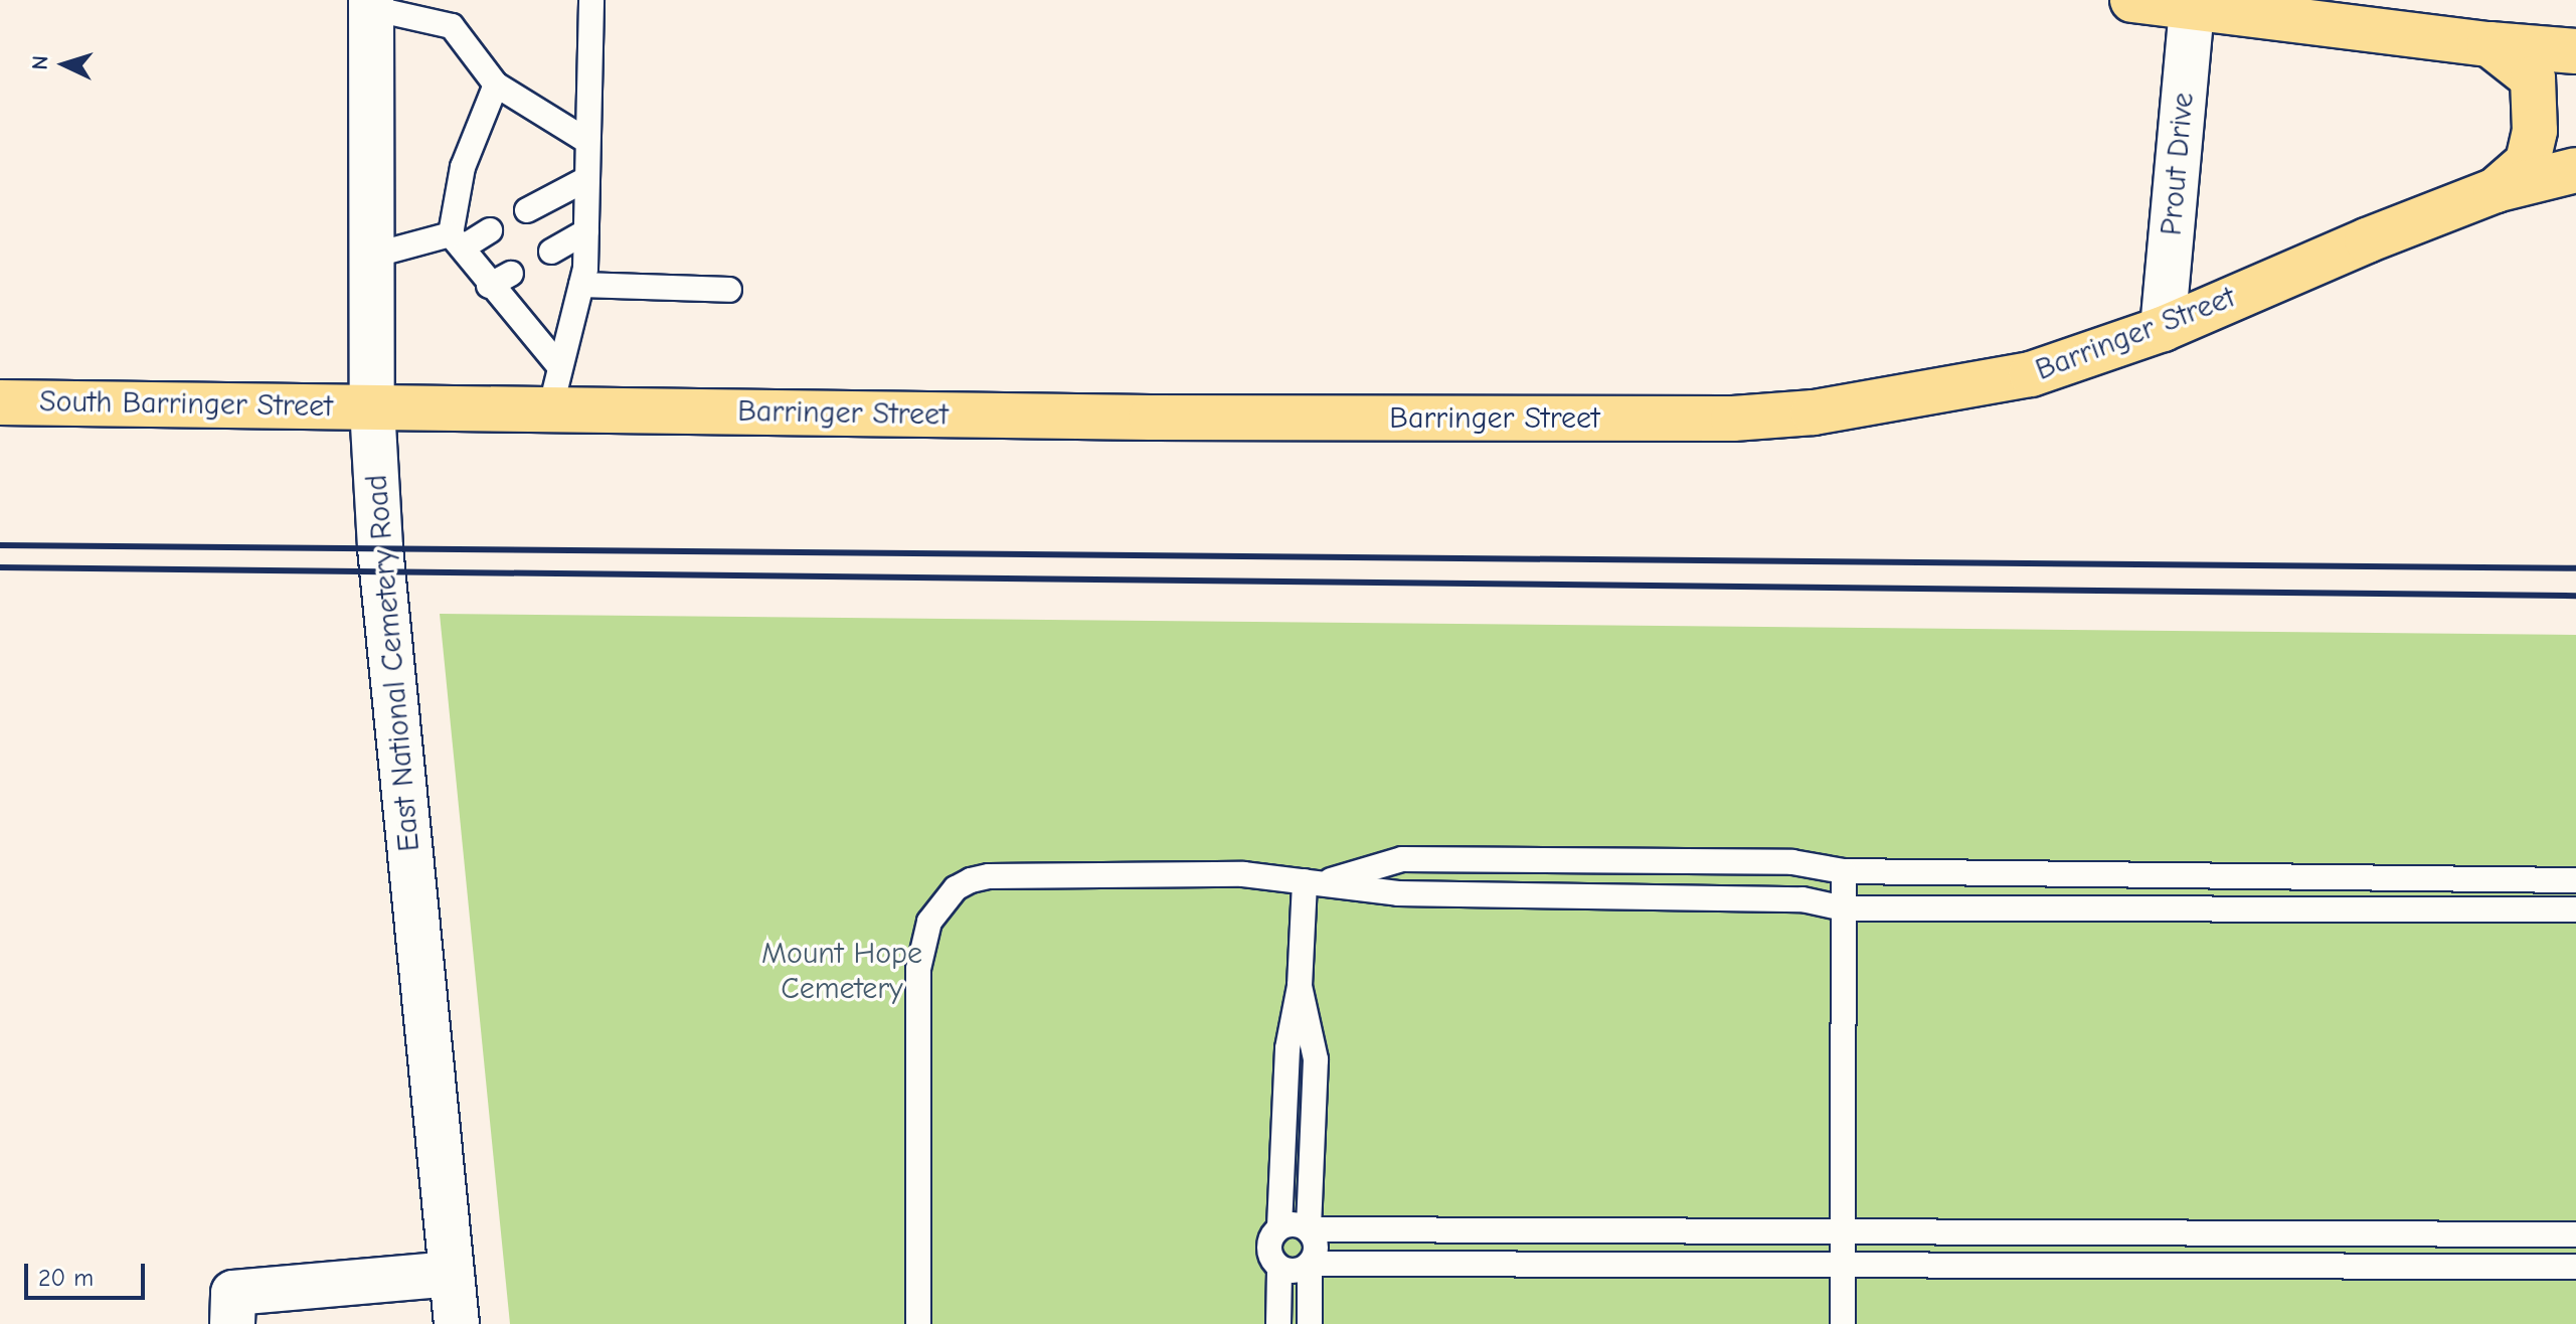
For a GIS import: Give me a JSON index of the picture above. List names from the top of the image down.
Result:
{
  "streets": {
    "highway": ["Barringer Street", "South Barringer Street"],
    "street": ["Prout Drive", "East National Cemetery Road"]
  },
  "crossings": [
    ["Prout Drive", "Barringer Street"],
    ["Barringer Street", "South Barringer Street"],
    ["Barringer Street", "East National Cemetery Road"],
    ["South Barringer Street", "East National Cemetery Road"]
  ],
  "parks": ["Mount Hope Cemetery"],
  "scale_bar": "20 m",
  "north": "left"
}
